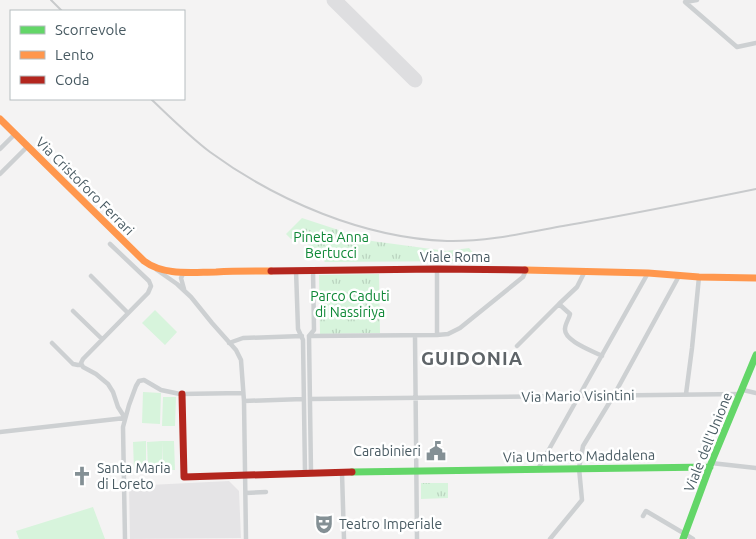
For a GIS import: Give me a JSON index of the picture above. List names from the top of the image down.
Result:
{
  "streets": {
    "main road": [
      "Via Cristoforo Ferrari",
      "Viale Roma",
      "Viale dell'Unione",
      "Via Umberto Maddalena"
    ],
    "street": ["Via Mario Visintini"]
  },
  "crossings": [
    ["Via Cristoforo Ferrari", "Viale Roma"],
    ["Via Mario Visintini", "Viale dell'Unione"],
    ["Viale dell'Unione", "Via Umberto Maddalena"]
  ],
  "districts": ["GUIDONIA"],
  "parks": ["Pineta Anna Bertucci", "Parco Caduti di Nassiriya"],
  "places": {
    "public building": ["Carabinieri"],
    "church": ["Santa Maria di Loreto"],
    "theatre": ["Teatro Imperiale"]
  },
  "legend": ["Scorrevole", "Lento", "Coda"]
}
